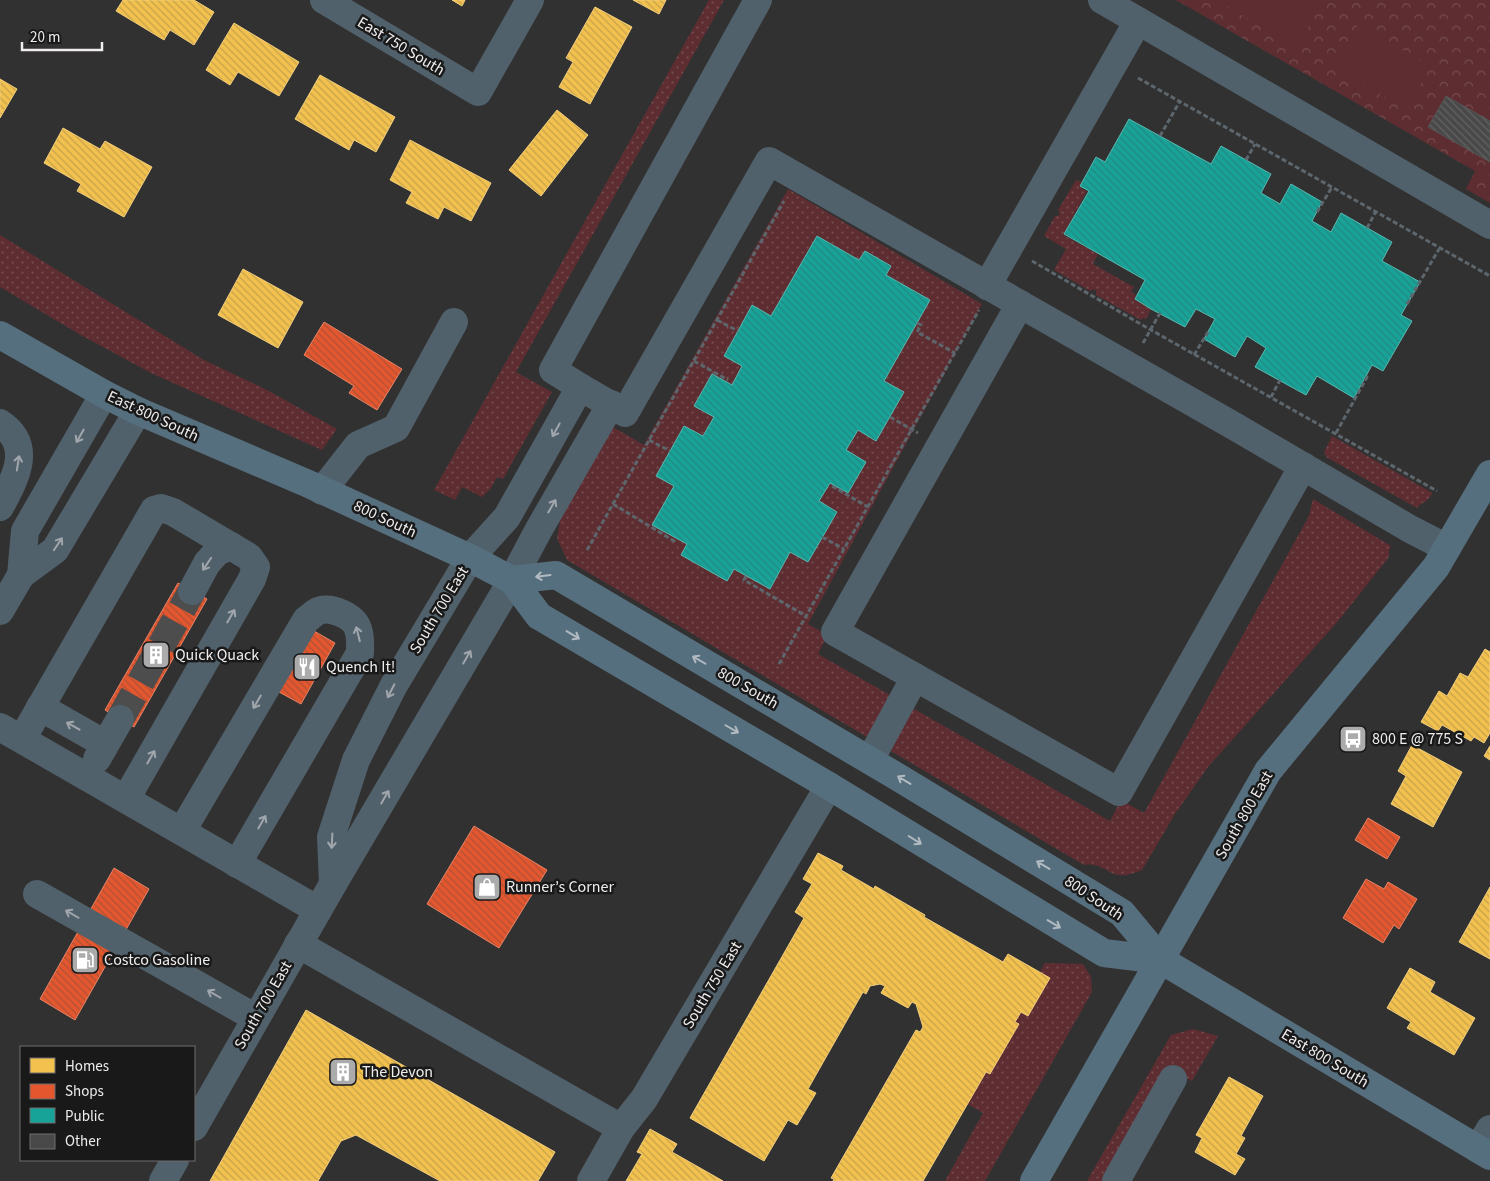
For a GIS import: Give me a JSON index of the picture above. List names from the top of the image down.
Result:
{
  "streets": {
    "main road": ["East 800 South", "800 South", "South 800 East"],
    "street": ["East 750 South", "South 700 East", "South 750 East"]
  },
  "crossings": [
    ["East 800 South", "800 South"],
    ["East 800 South", "South 800 East"],
    ["800 South", "South 700 East"],
    ["800 South", "South 800 East"],
    ["800 South", "South 750 East"]
  ],
  "places": {
    "building": ["Quick Quack", "The Devon"],
    "restaurant": ["Quench It!"],
    "bus stop": ["800 E @ 775 S"],
    "shop": ["Runner’s Corner"],
    "fuel station": ["Costco Gasoline"]
  },
  "legend": [
    "Homes",
    "Shops",
    "Public",
    "Other"
  ],
  "scale_bar": "20 m"
}
